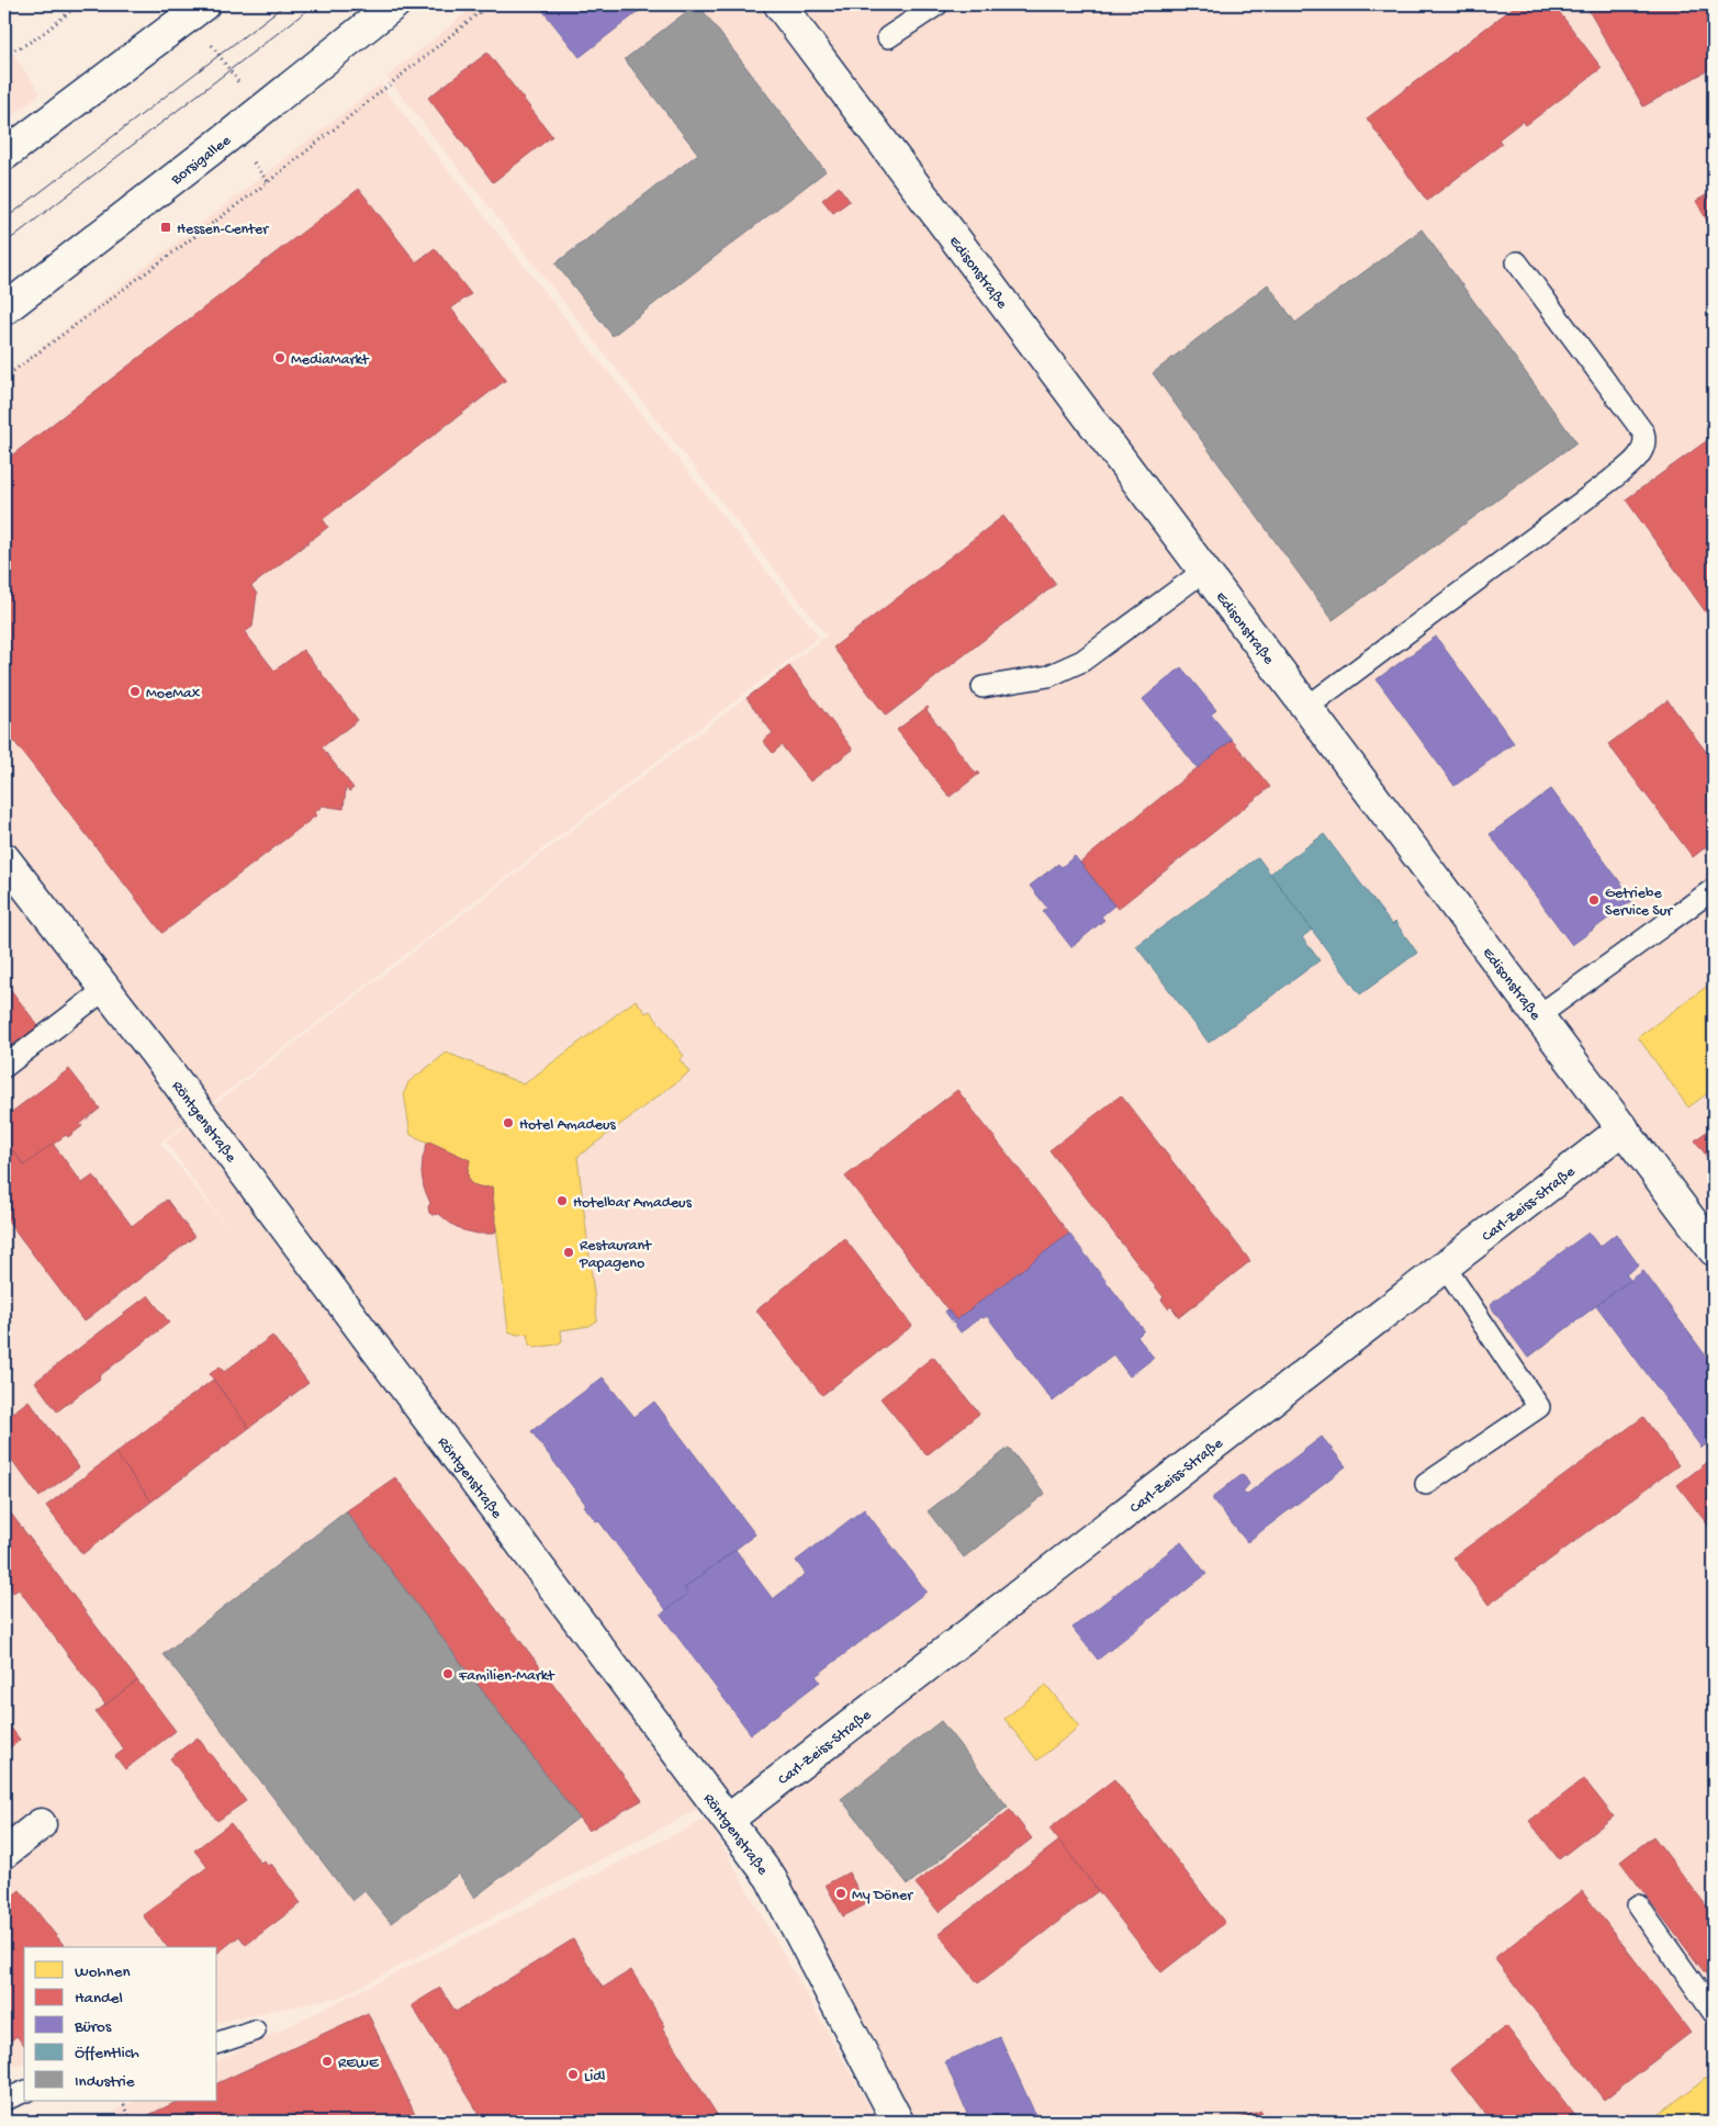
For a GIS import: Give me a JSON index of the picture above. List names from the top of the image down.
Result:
{
  "streets": {
    "street": [
      "Borsigallee",
      "Edisonstraße",
      "Röntgenstraße",
      "Carl-Zeiss-Straße"
    ]
  },
  "crossings": [
    ["Edisonstraße", "Carl-Zeiss-Straße"],
    ["Röntgenstraße", "Carl-Zeiss-Straße"]
  ],
  "places": {
    "transit": ["Hessen-Center"],
    "other": [
      "MediaMarkt",
      "MoeMax",
      "Getriebe Service Sur",
      "Hotel Amadeus",
      "Hotelbar Amadeus",
      "Restaurant Papageno",
      "Familien-Markt",
      "My Döner",
      "REWE",
      "Lidl"
    ]
  },
  "legend": [
    "Wohnen",
    "Handel",
    "Büros",
    "Öffentlich",
    "Industrie"
  ]
}
